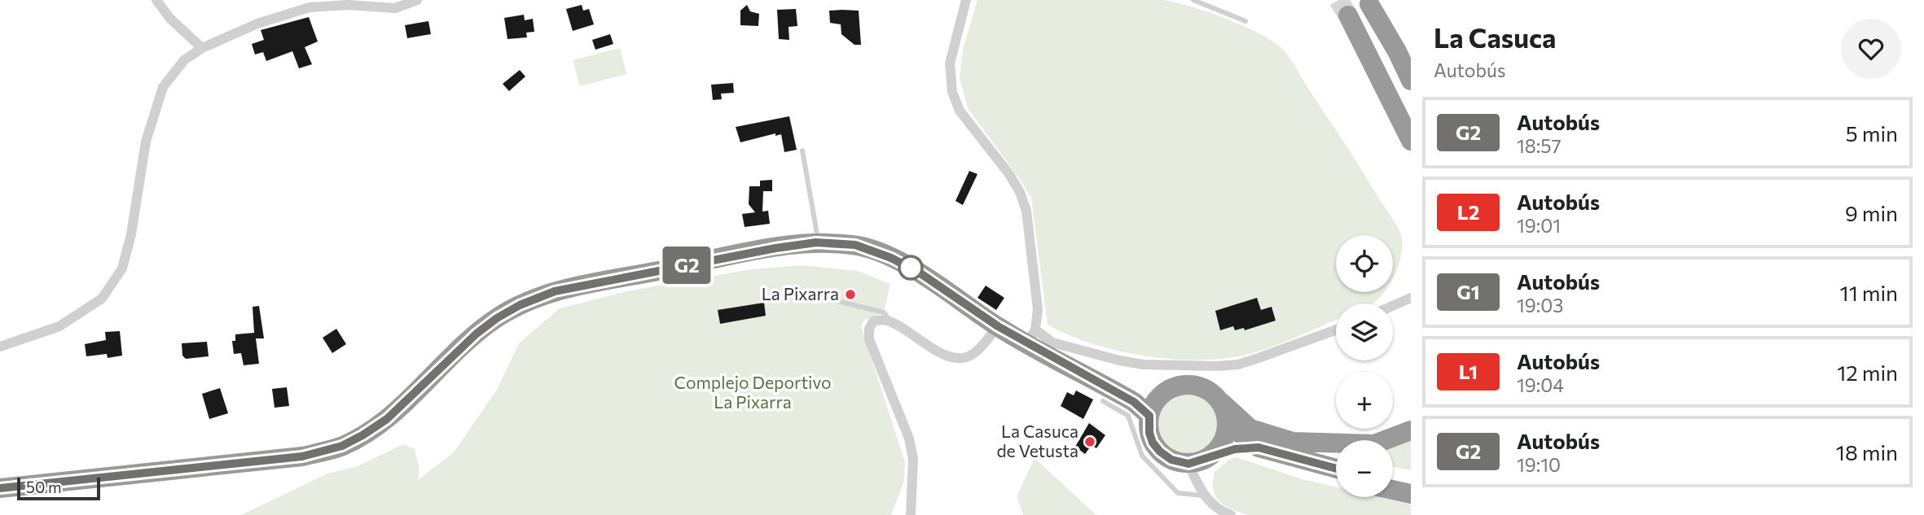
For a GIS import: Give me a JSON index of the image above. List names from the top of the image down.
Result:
{
  "parks": ["Complejo Deportivo La Pixarra"],
  "places": ["La Pixarra", "La Casuca de Vetusta"],
  "lines": ["bus line G2"],
  "scale_bar": "50 m",
  "page": {
    "on_map": "G2",
    "heading": ["La Casuca", "Autobús"],
    "list": [
      {
        "mark": "G2",
        "name": "Autobús",
        "note": "18:57",
        "value": "5 min"
      },
      {
        "mark": "L2",
        "name": "Autobús",
        "note": "19:01",
        "value": "9 min"
      },
      {
        "mark": "G1",
        "name": "Autobús",
        "note": "19:03",
        "value": "11 min"
      },
      {
        "mark": "L1",
        "name": "Autobús",
        "note": "19:04",
        "value": "12 min"
      },
      {
        "mark": "G2",
        "name": "Autobús",
        "note": "19:10",
        "value": "18 min"
      }
    ],
    "map_buttons": ["+", "−"],
    "scale": "50 m"
  }
}
